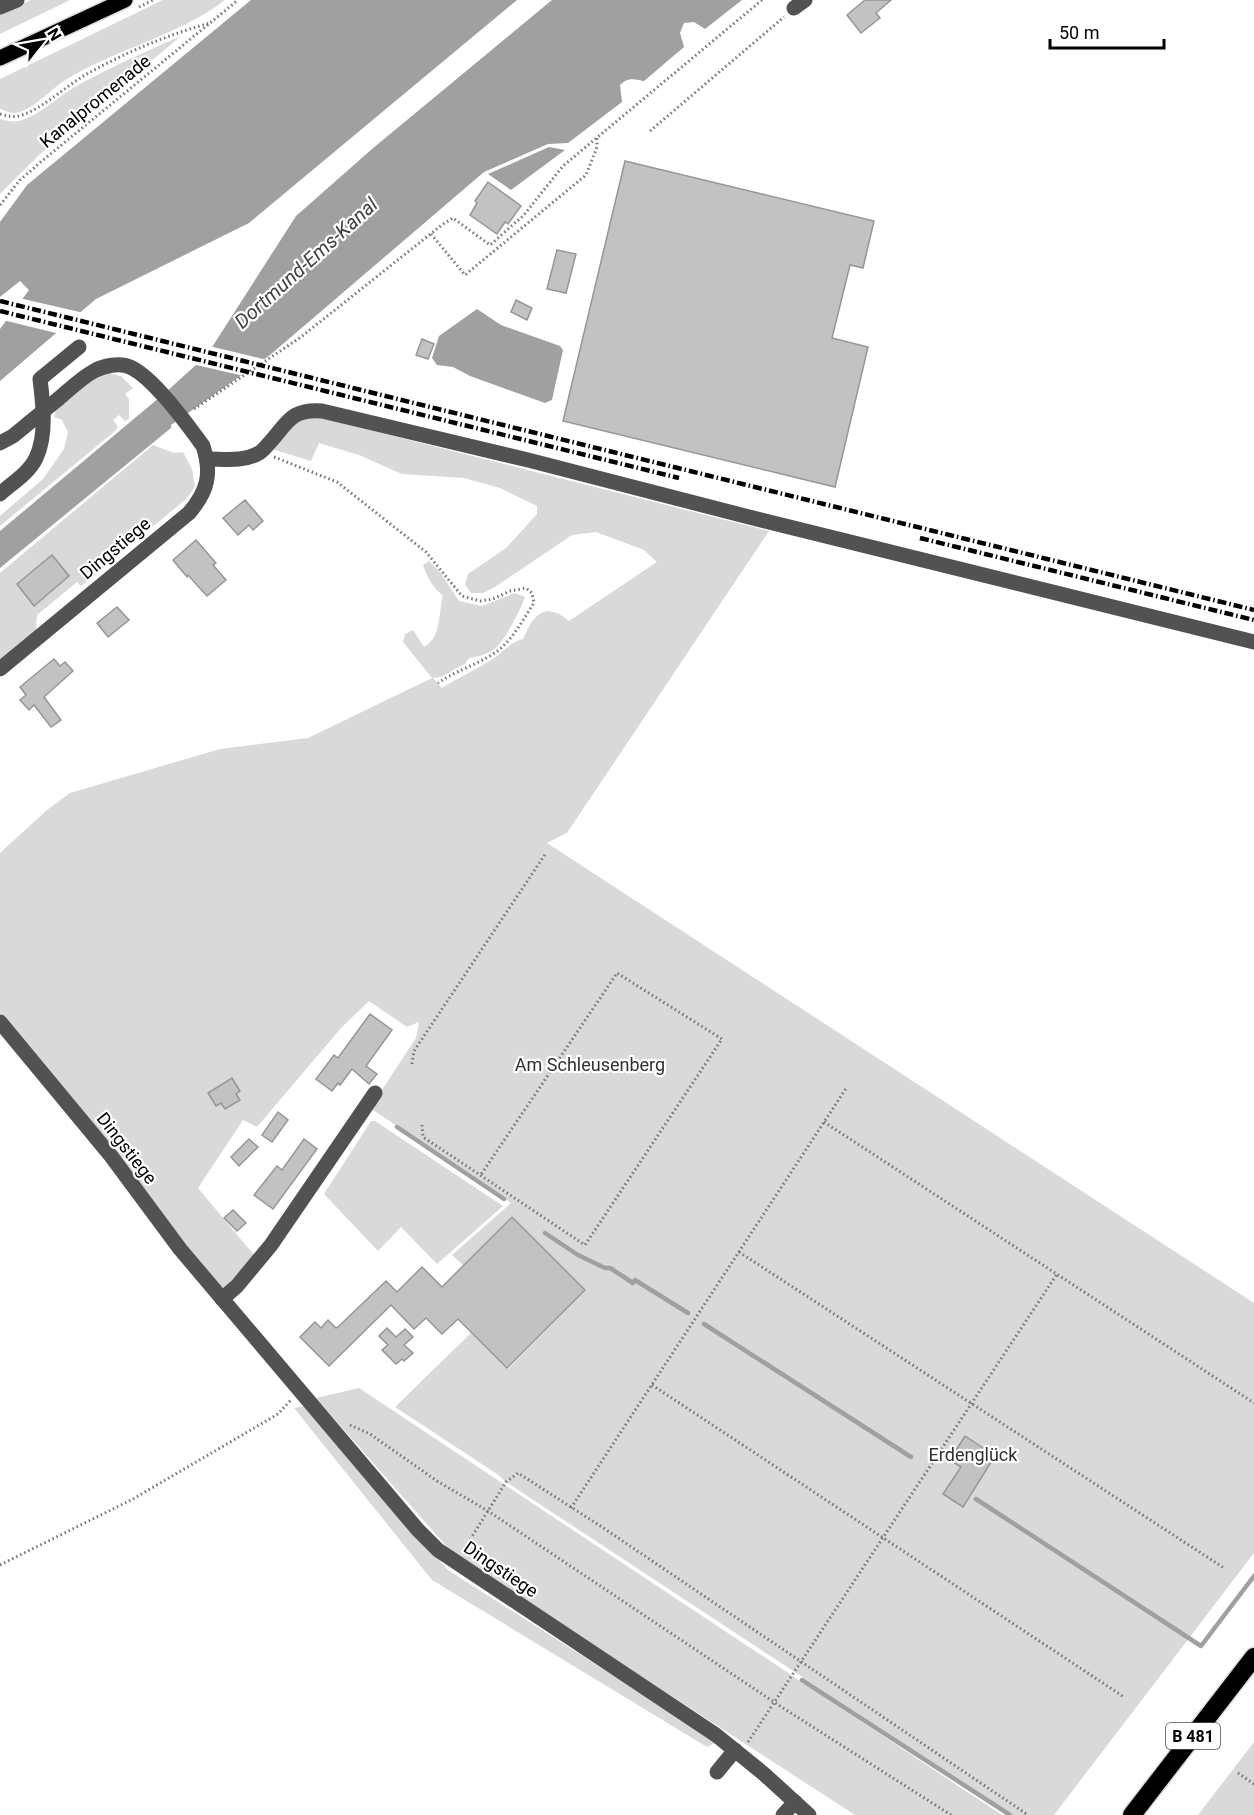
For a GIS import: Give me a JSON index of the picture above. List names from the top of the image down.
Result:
{
  "streets": {
    "highway": ["B 481"],
    "street": ["Dingstiege"],
    "path": ["Kanalpromenade"]
  },
  "water": ["Dortmund-Ems-Kanal"],
  "parks": ["Am Schleusenberg", "Erdenglück"],
  "scale_bar": "50 m",
  "north": "top right"
}
